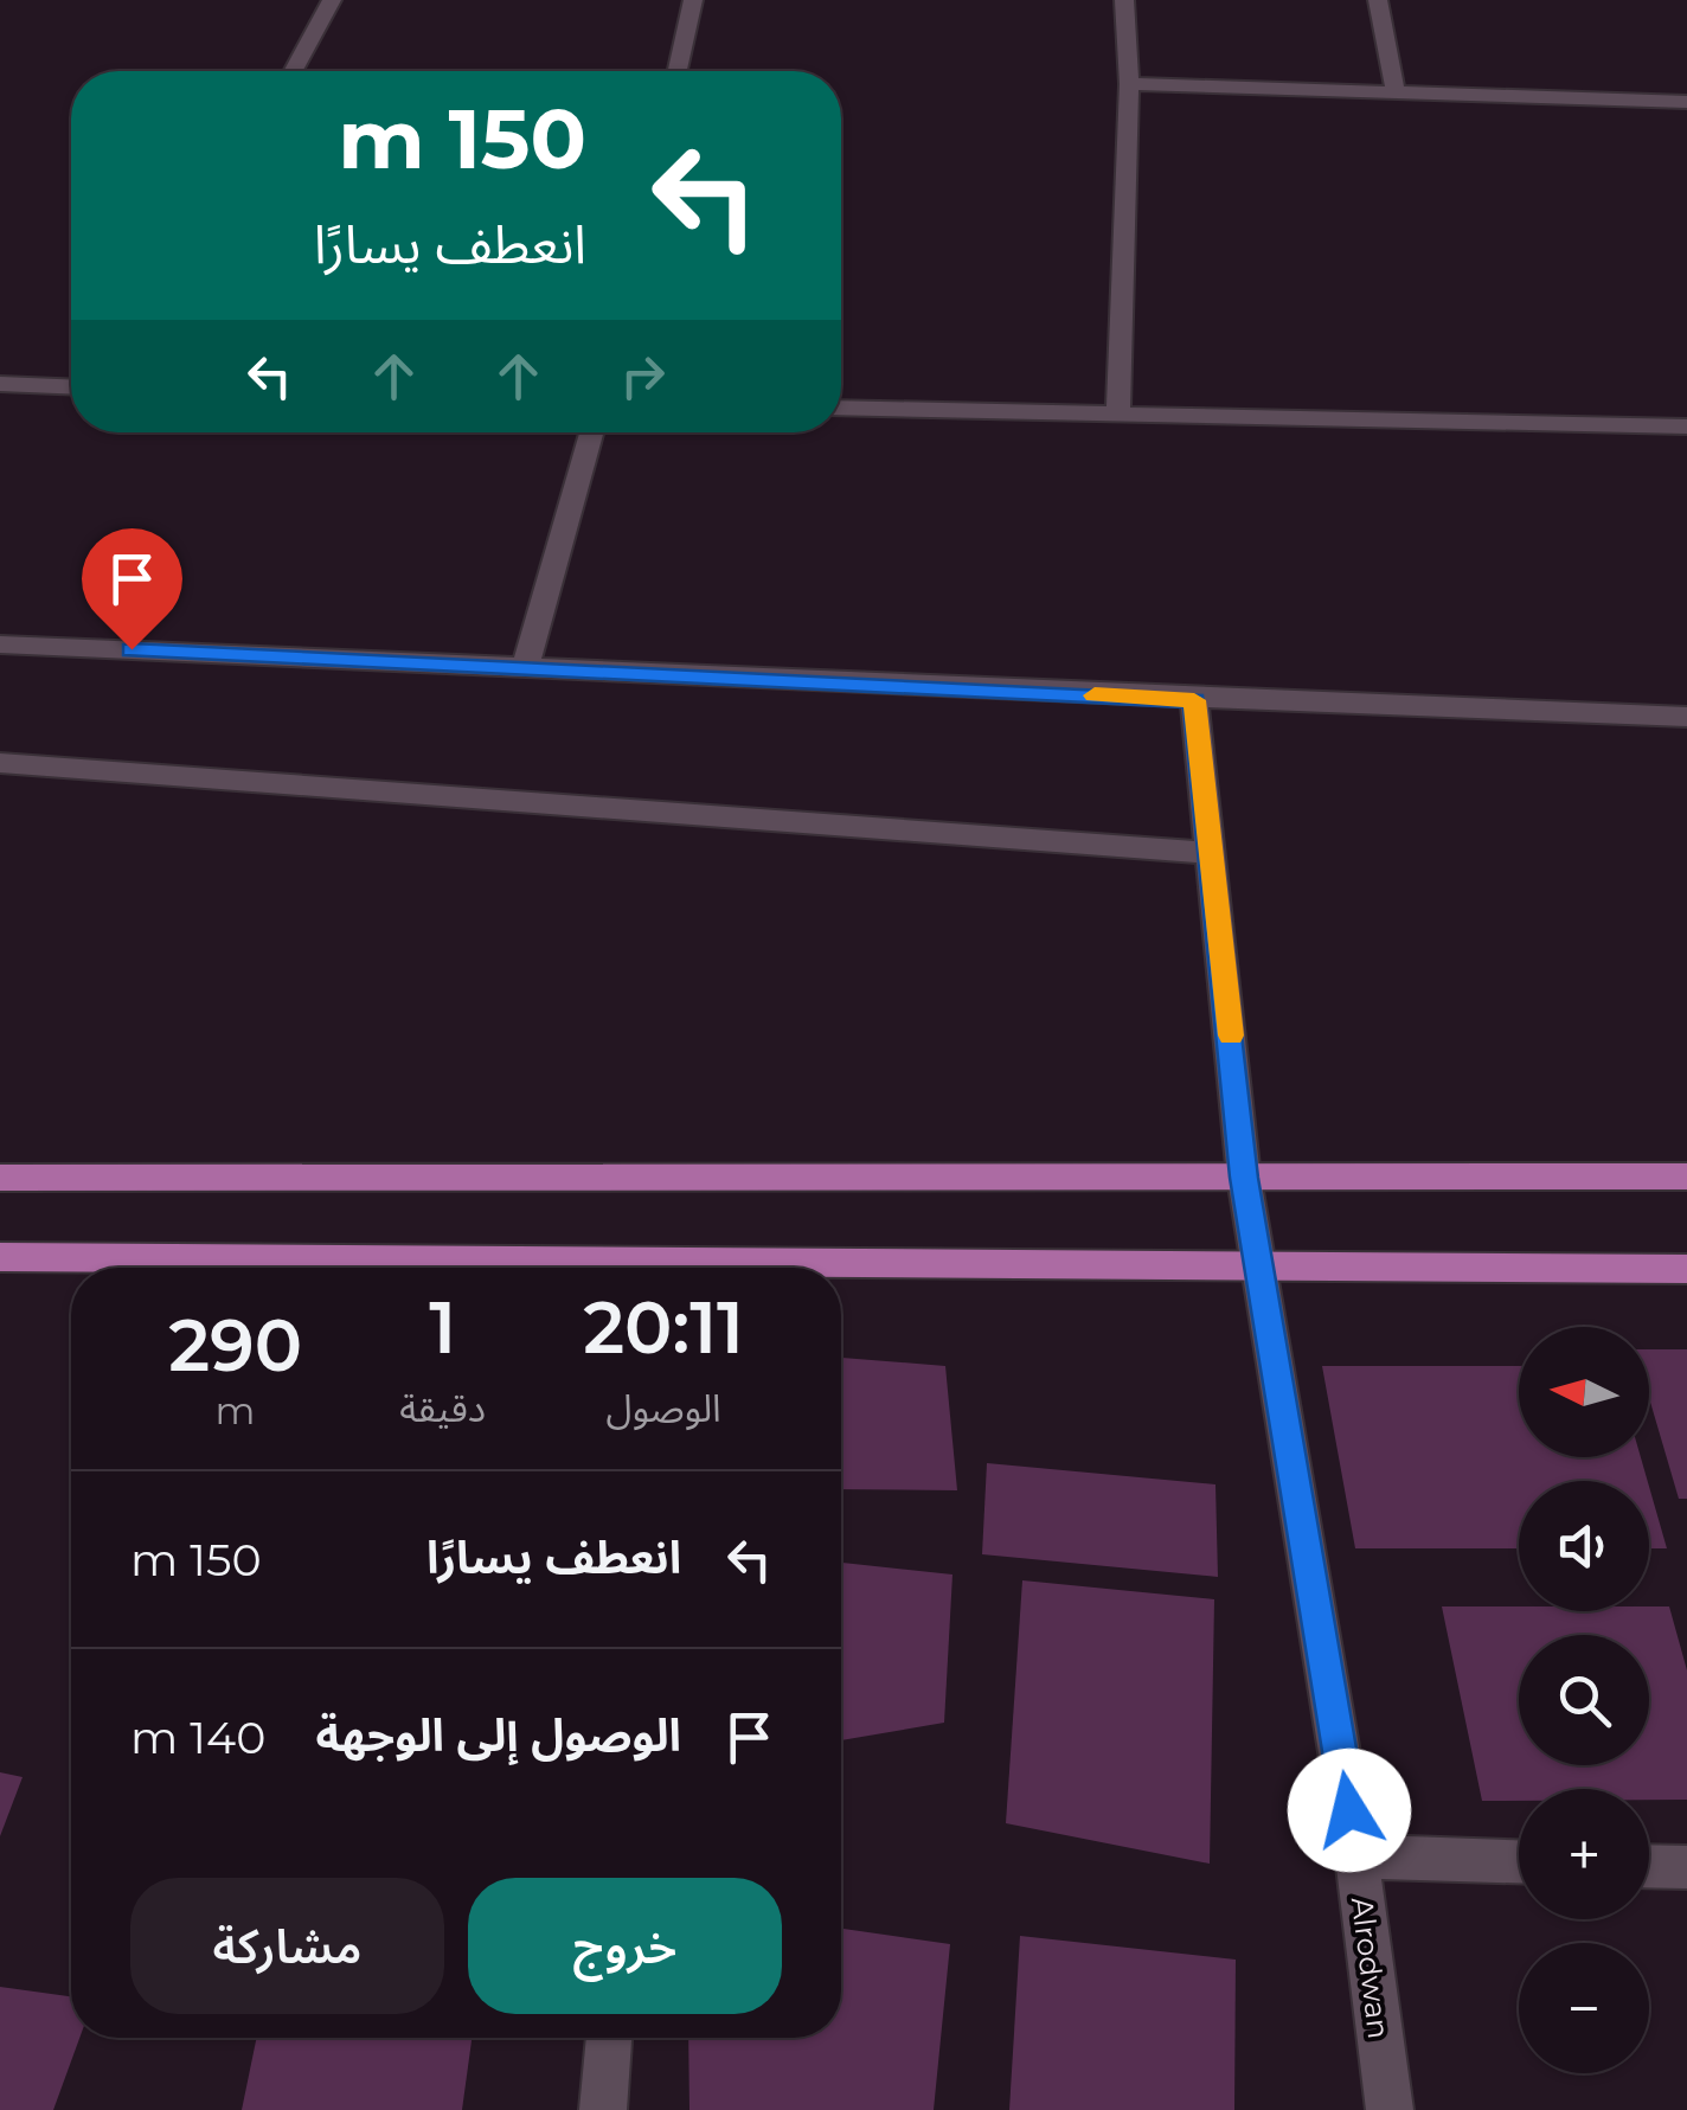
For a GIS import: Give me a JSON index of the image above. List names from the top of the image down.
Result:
{
  "streets": {
    "street": ["Alrodwan"]
  },
  "north": "left",
  "page": {
    "turn": ["150 m", "انعطف يسارًا"],
    "eta": [
      "20:11",
      "الوصول",
      "1",
      "دقيقة",
      "290",
      "m"
    ],
    "map_buttons": ["+", "−"],
    "list": [
      {
        "name": "انعطف يسارًا",
        "value": "150 m"
      },
      {
        "name": "الوصول إلى الوجهة",
        "value": "140 m"
      }
    ],
    "buttons": ["خروج", "مشاركة"]
  }
}
